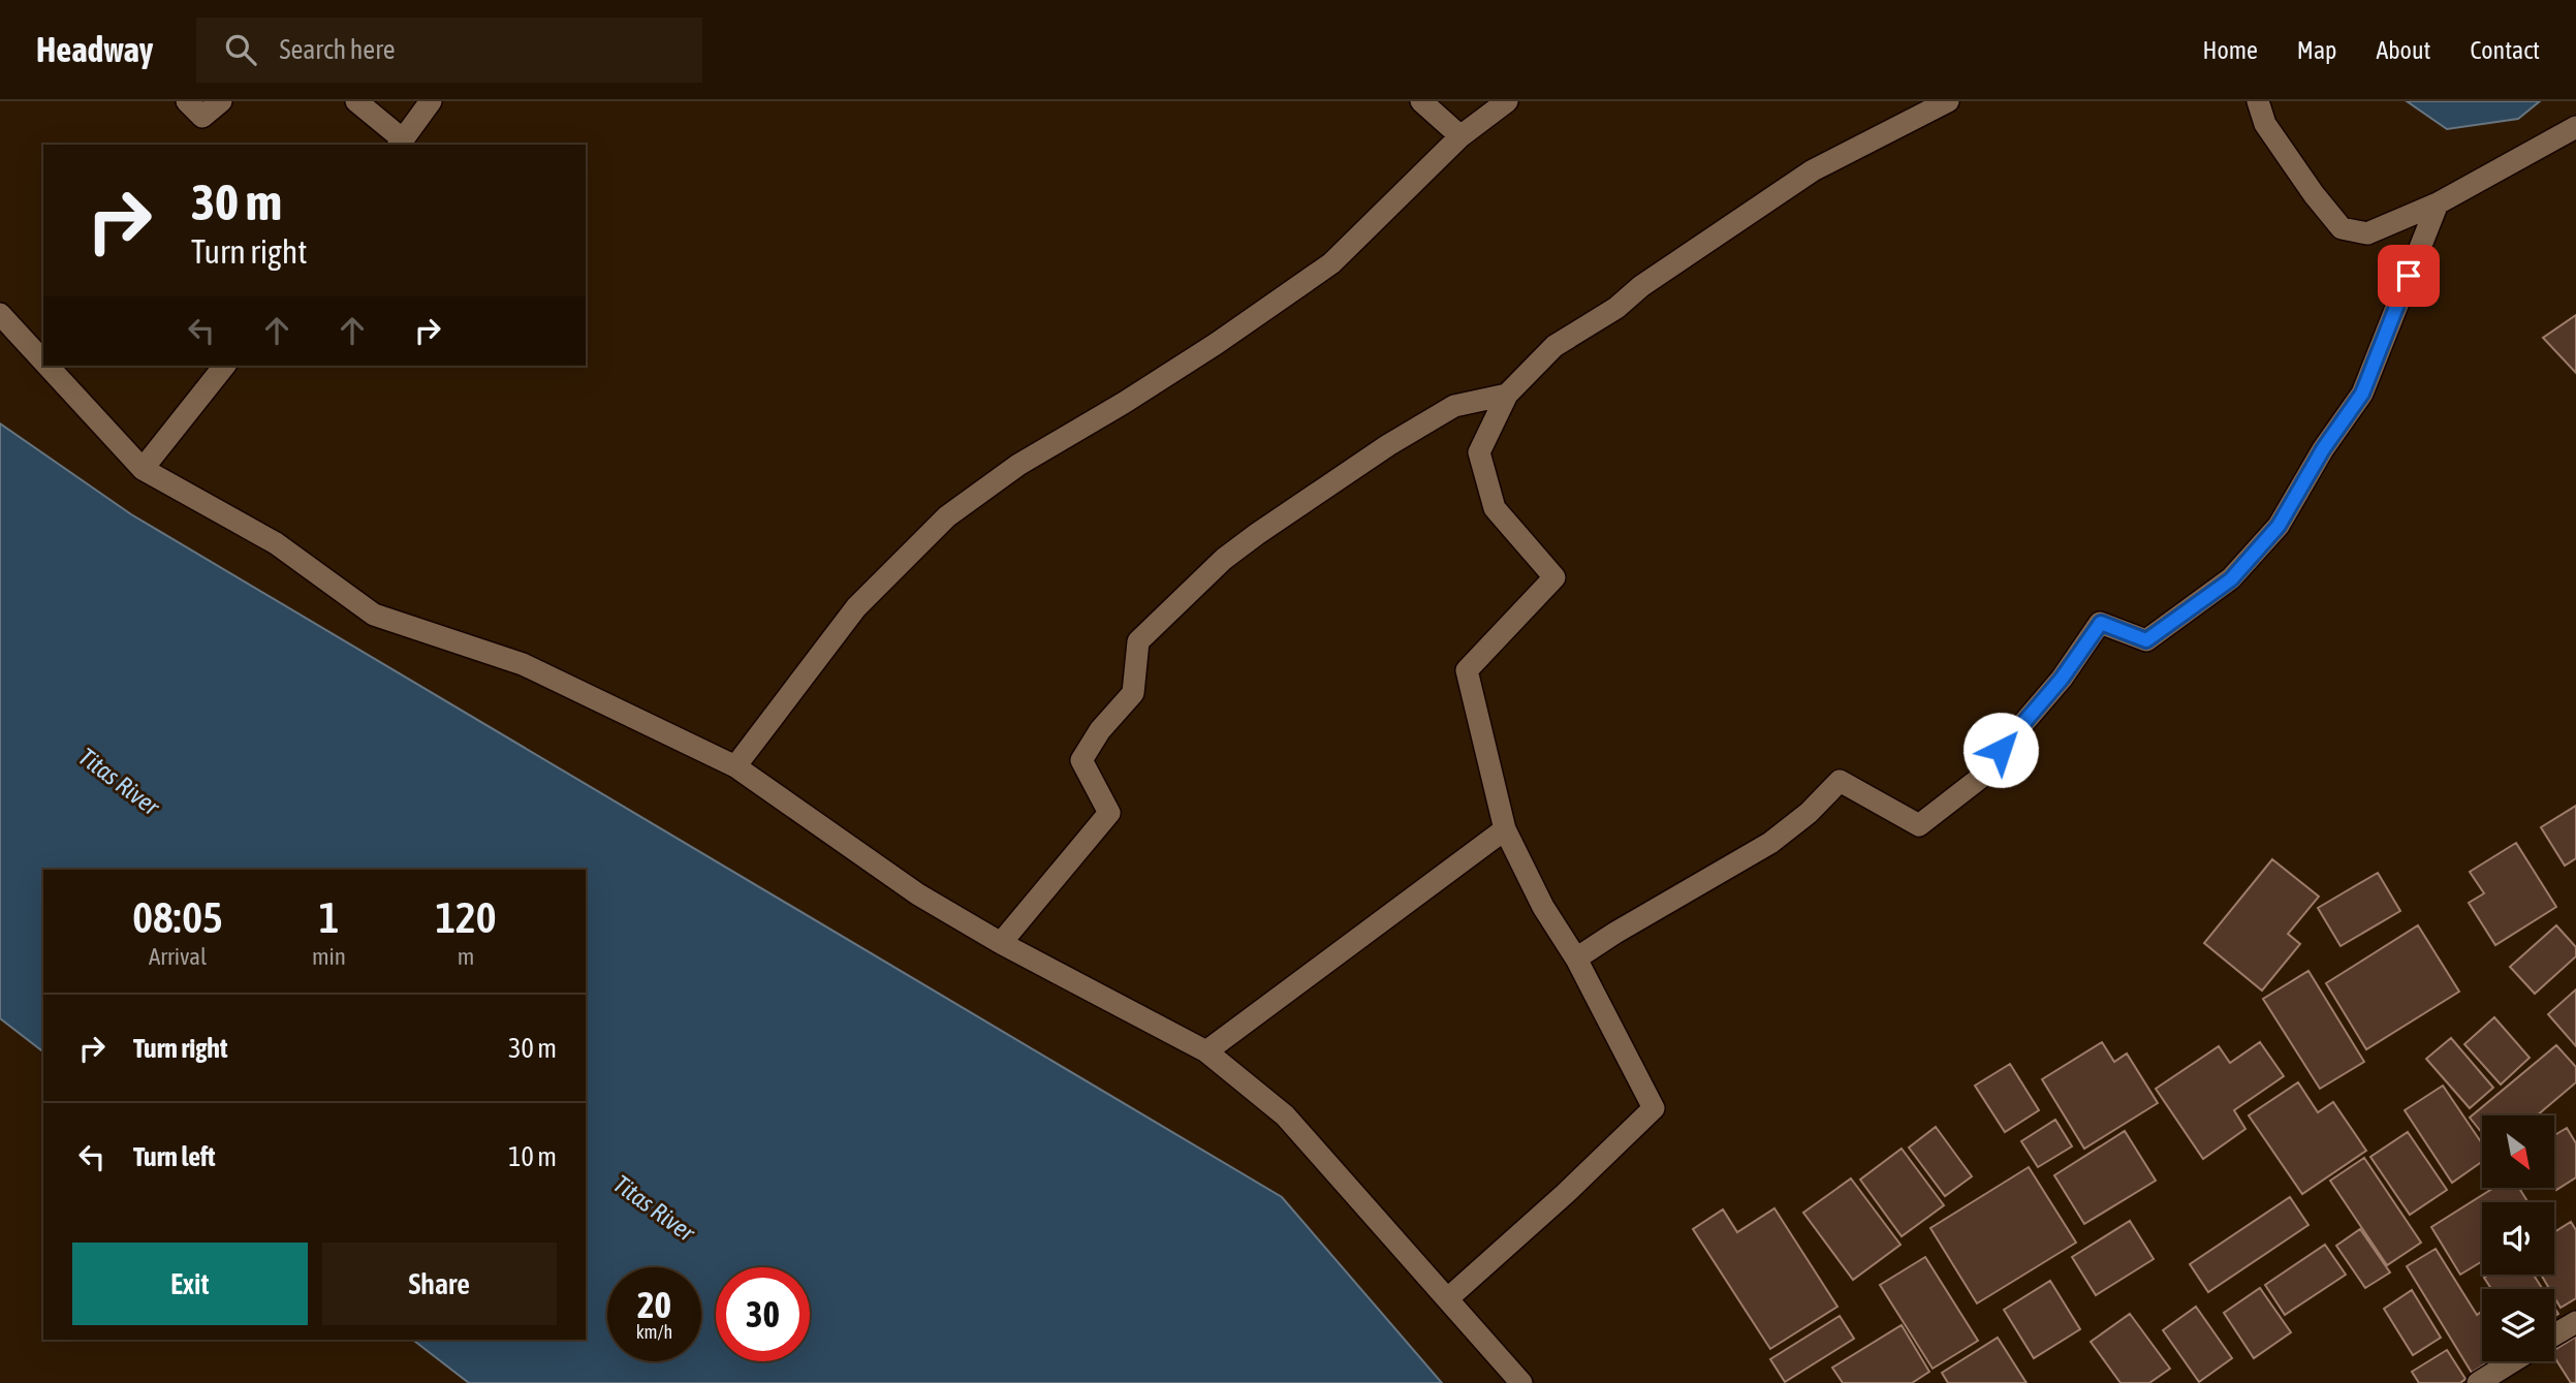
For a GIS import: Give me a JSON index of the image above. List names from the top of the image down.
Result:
{
  "water": ["Titas River"],
  "north": "bottom right",
  "page": {
    "header": "Headway",
    "search": "Search here",
    "nav": [
      "Home",
      "Map",
      "About",
      "Contact"
    ],
    "turn": ["30 m", "Turn right"],
    "eta": [
      "08:05",
      "Arrival",
      "1",
      "min",
      "120",
      "m"
    ],
    "list": [
      {
        "name": "Turn right",
        "value": "30 m"
      },
      {
        "name": "Turn left",
        "value": "10 m"
      }
    ],
    "buttons": ["Exit", "Share"],
    "speed": "20 km/h",
    "limit": "30"
  }
}
